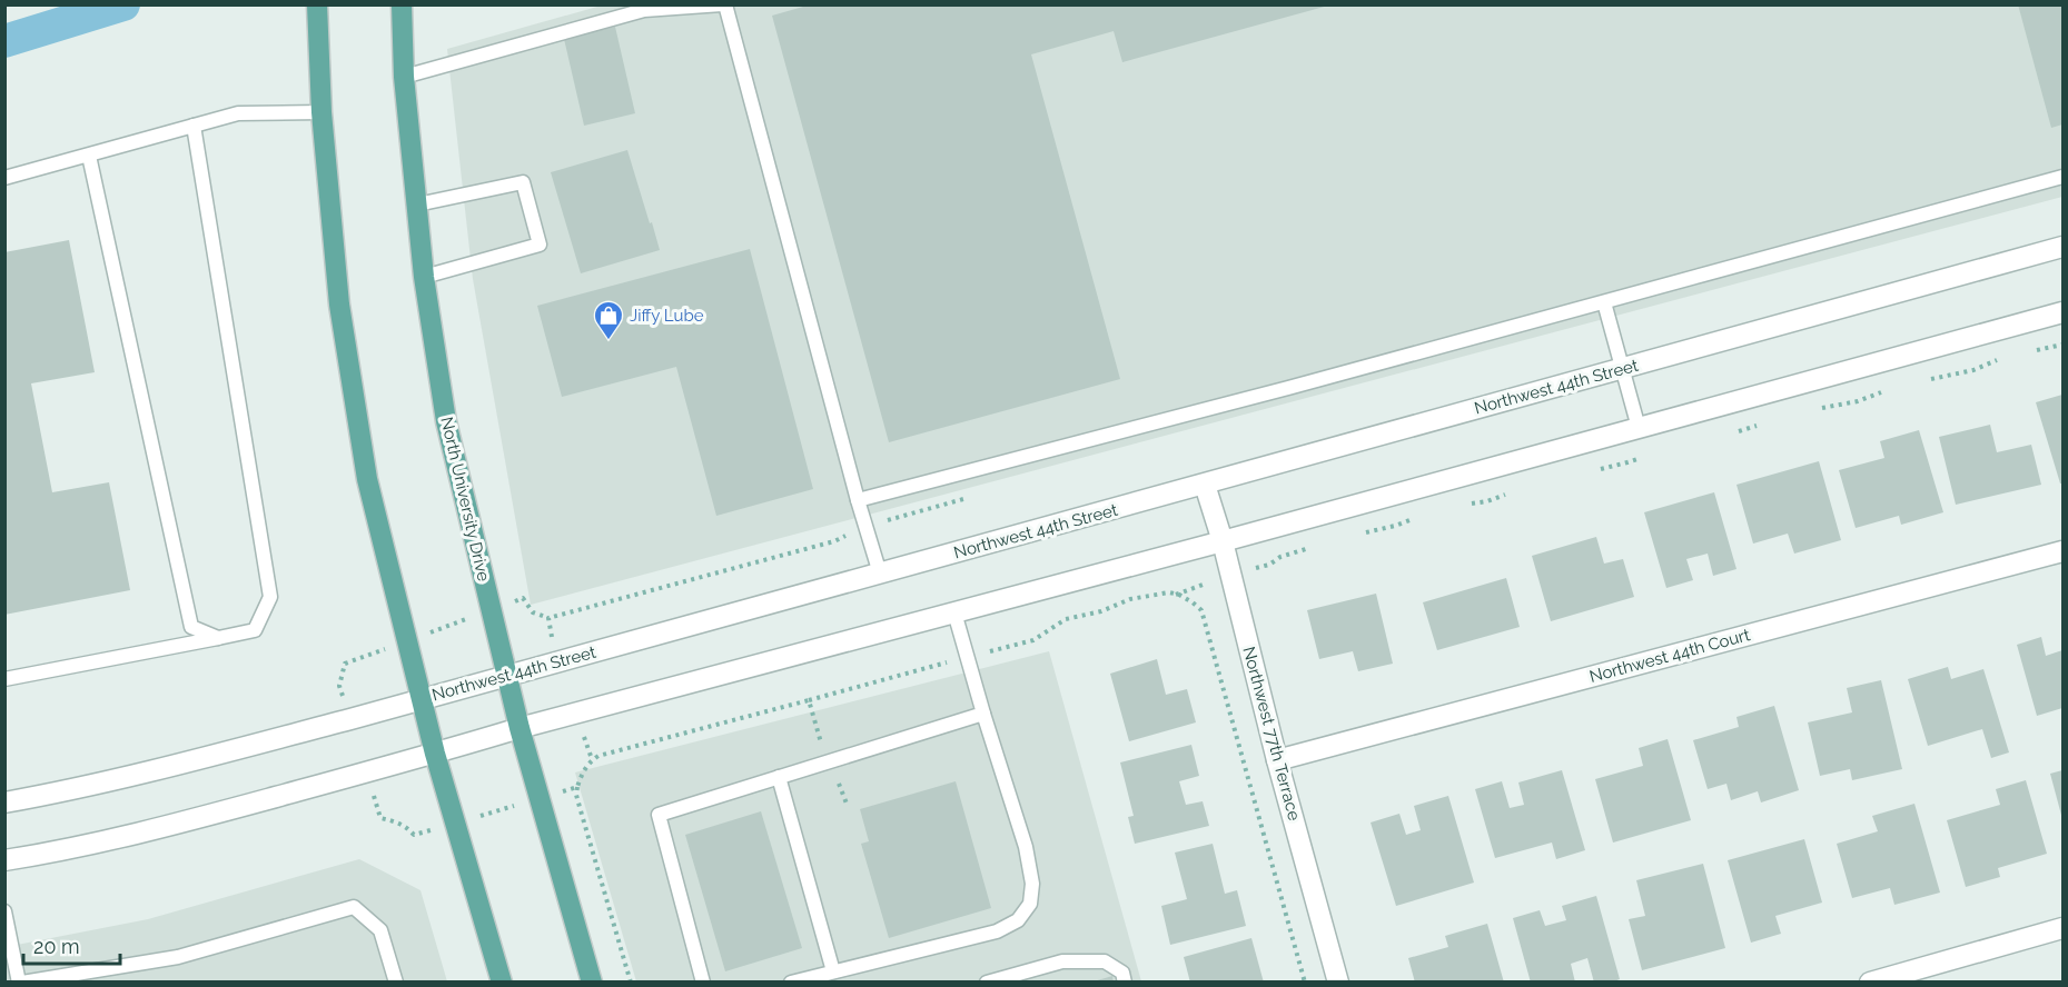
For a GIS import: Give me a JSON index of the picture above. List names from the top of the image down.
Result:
{
  "streets": {
    "main road": ["North University Drive"],
    "street": ["Northwest 44th Street", "Northwest 44th Court", "Northwest 77th Terrace"]
  },
  "crossings": [
    ["Northwest 44th Street", "North University Drive"],
    ["Northwest 44th Street", "Northwest 77th Terrace"],
    ["Northwest 44th Court", "Northwest 77th Terrace"]
  ],
  "places": {
    "shop": ["Jiffy Lube"]
  },
  "scale_bar": "20 m"
}
